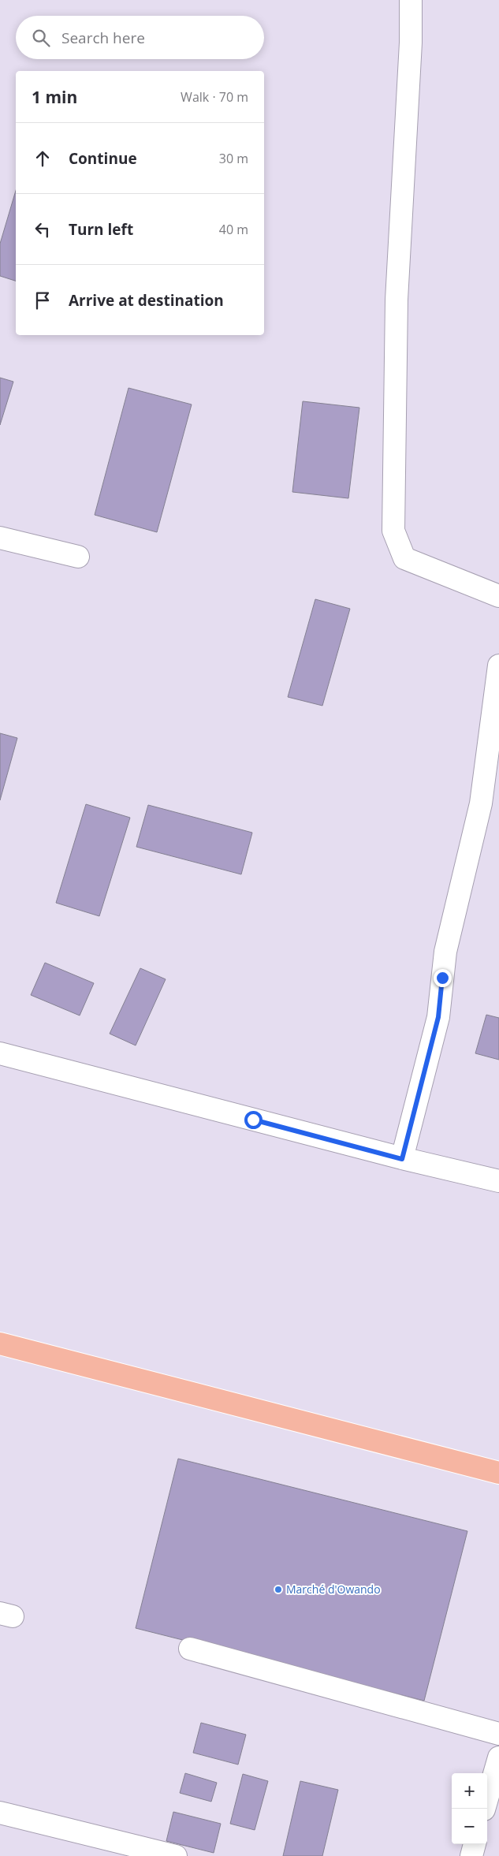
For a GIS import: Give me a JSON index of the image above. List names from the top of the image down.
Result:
{
  "places": ["Marché d'Owando"],
  "page": {
    "search": "Search here",
    "heading": ["1 min", "Walk · 70 m"],
    "list": [
      ["Continue", "30 m"],
      ["Turn left", "40 m"],
      "Arrive at destination"
    ],
    "map_buttons": ["+", "−"]
  }
}
